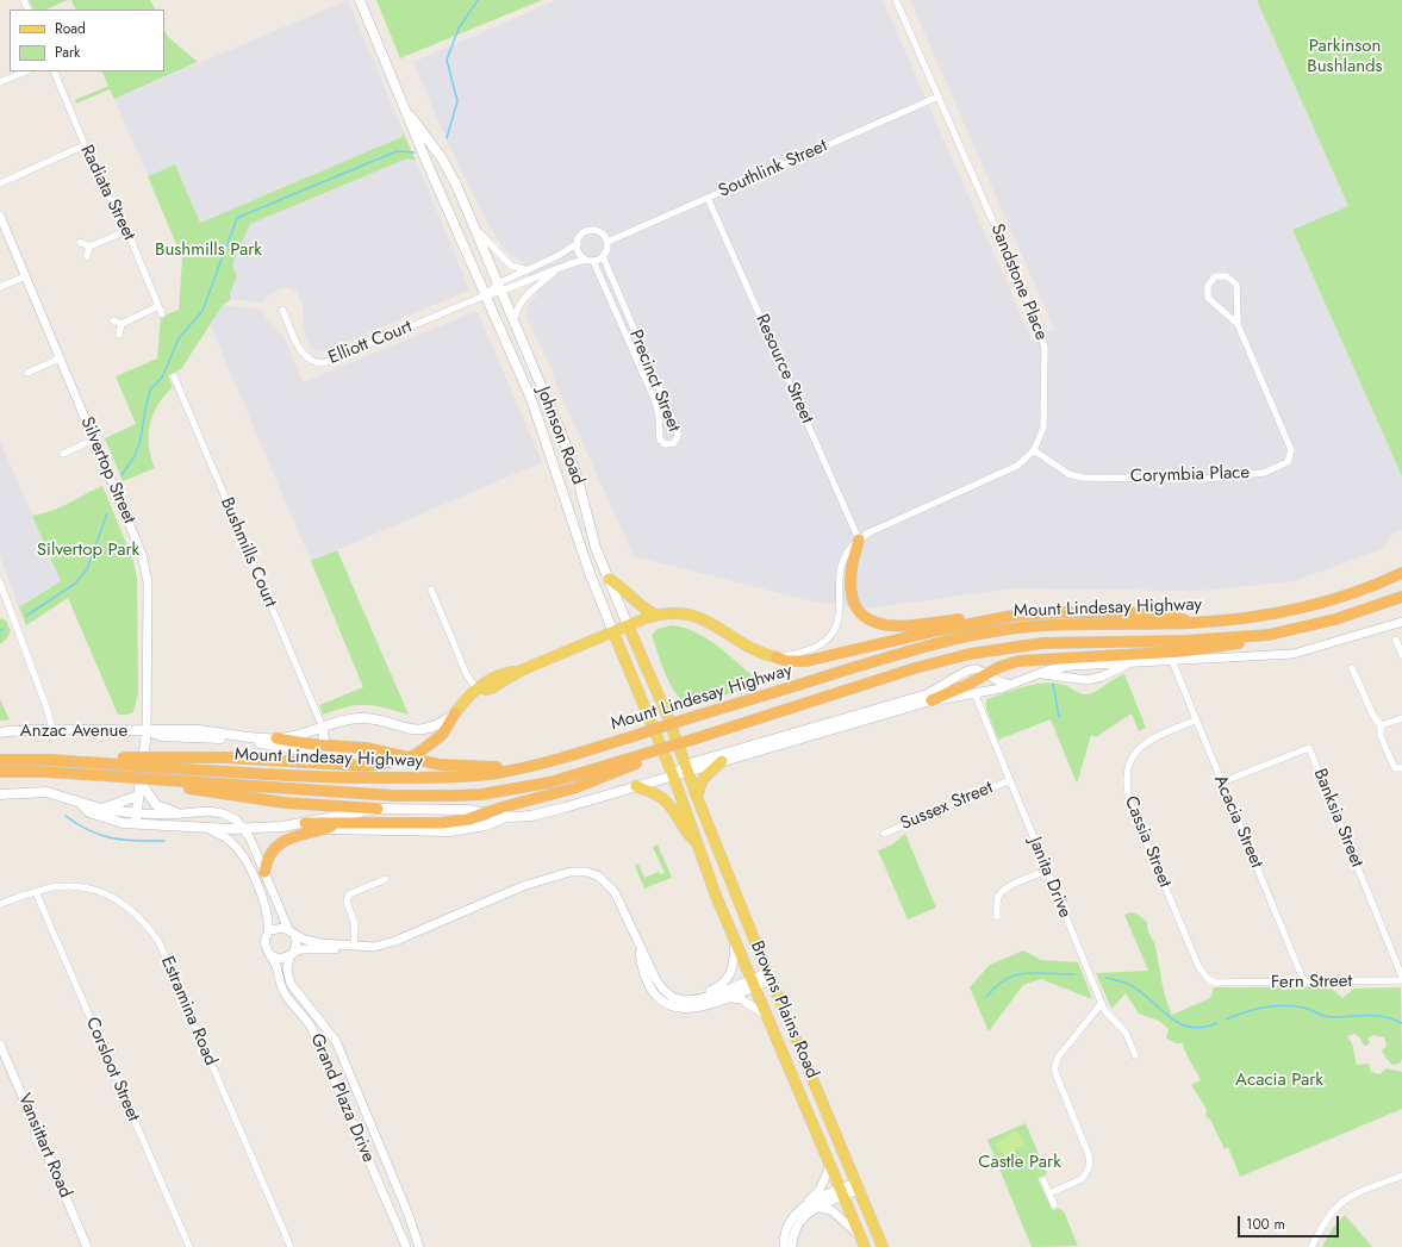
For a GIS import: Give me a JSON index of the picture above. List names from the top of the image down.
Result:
{
  "streets": {
    "highway": ["Mount Lindesay Highway"],
    "main road": [
      "Johnson Road",
      "Silvertop Street",
      "Anzac Avenue",
      "Browns Plains Road"
    ],
    "street": [
      "Southlink Street",
      "Radiata Street",
      "Sandstone Place",
      "Elliott Court",
      "Resource Street",
      "Precinct Street",
      "Corymbia Place",
      "Bushmills Court",
      "Sussex Street",
      "Banksia Street",
      "Acacia Street",
      "Cassia Street",
      "Janita Drive",
      "Fern Street",
      "Estramina Road",
      "Corsloot Street",
      "Grand Plaza Drive",
      "Vansittart Road"
    ]
  },
  "crossings": [
    ["Southlink Street", "Sandstone Place"],
    ["Southlink Street", "Resource Street"],
    ["Southlink Street", "Precinct Street"],
    ["Sandstone Place", "Resource Street"],
    ["Sandstone Place", "Corymbia Place"],
    ["Sandstone Place", "Mount Lindesay Highway"],
    ["Elliott Court", "Johnson Road"],
    ["Johnson Road", "Mount Lindesay Highway"],
    ["Johnson Road", "Browns Plains Road"],
    ["Silvertop Street", "Anzac Avenue"],
    ["Bushmills Court", "Anzac Avenue"],
    ["Mount Lindesay Highway", "Anzac Avenue"],
    ["Sussex Street", "Janita Drive"],
    ["Banksia Street", "Acacia Street"],
    ["Acacia Street", "Cassia Street"],
    ["Acacia Street", "Fern Street"],
    ["Cassia Street", "Fern Street"],
    ["Estramina Road", "Corsloot Street"]
  ],
  "parks": [
    "Parkinson Bushlands",
    "Bushmills Park",
    "Silvertop Park",
    "Acacia Park",
    "Castle Park"
  ],
  "legend": ["Road", "Park"],
  "scale_bar": "100 m"
}
